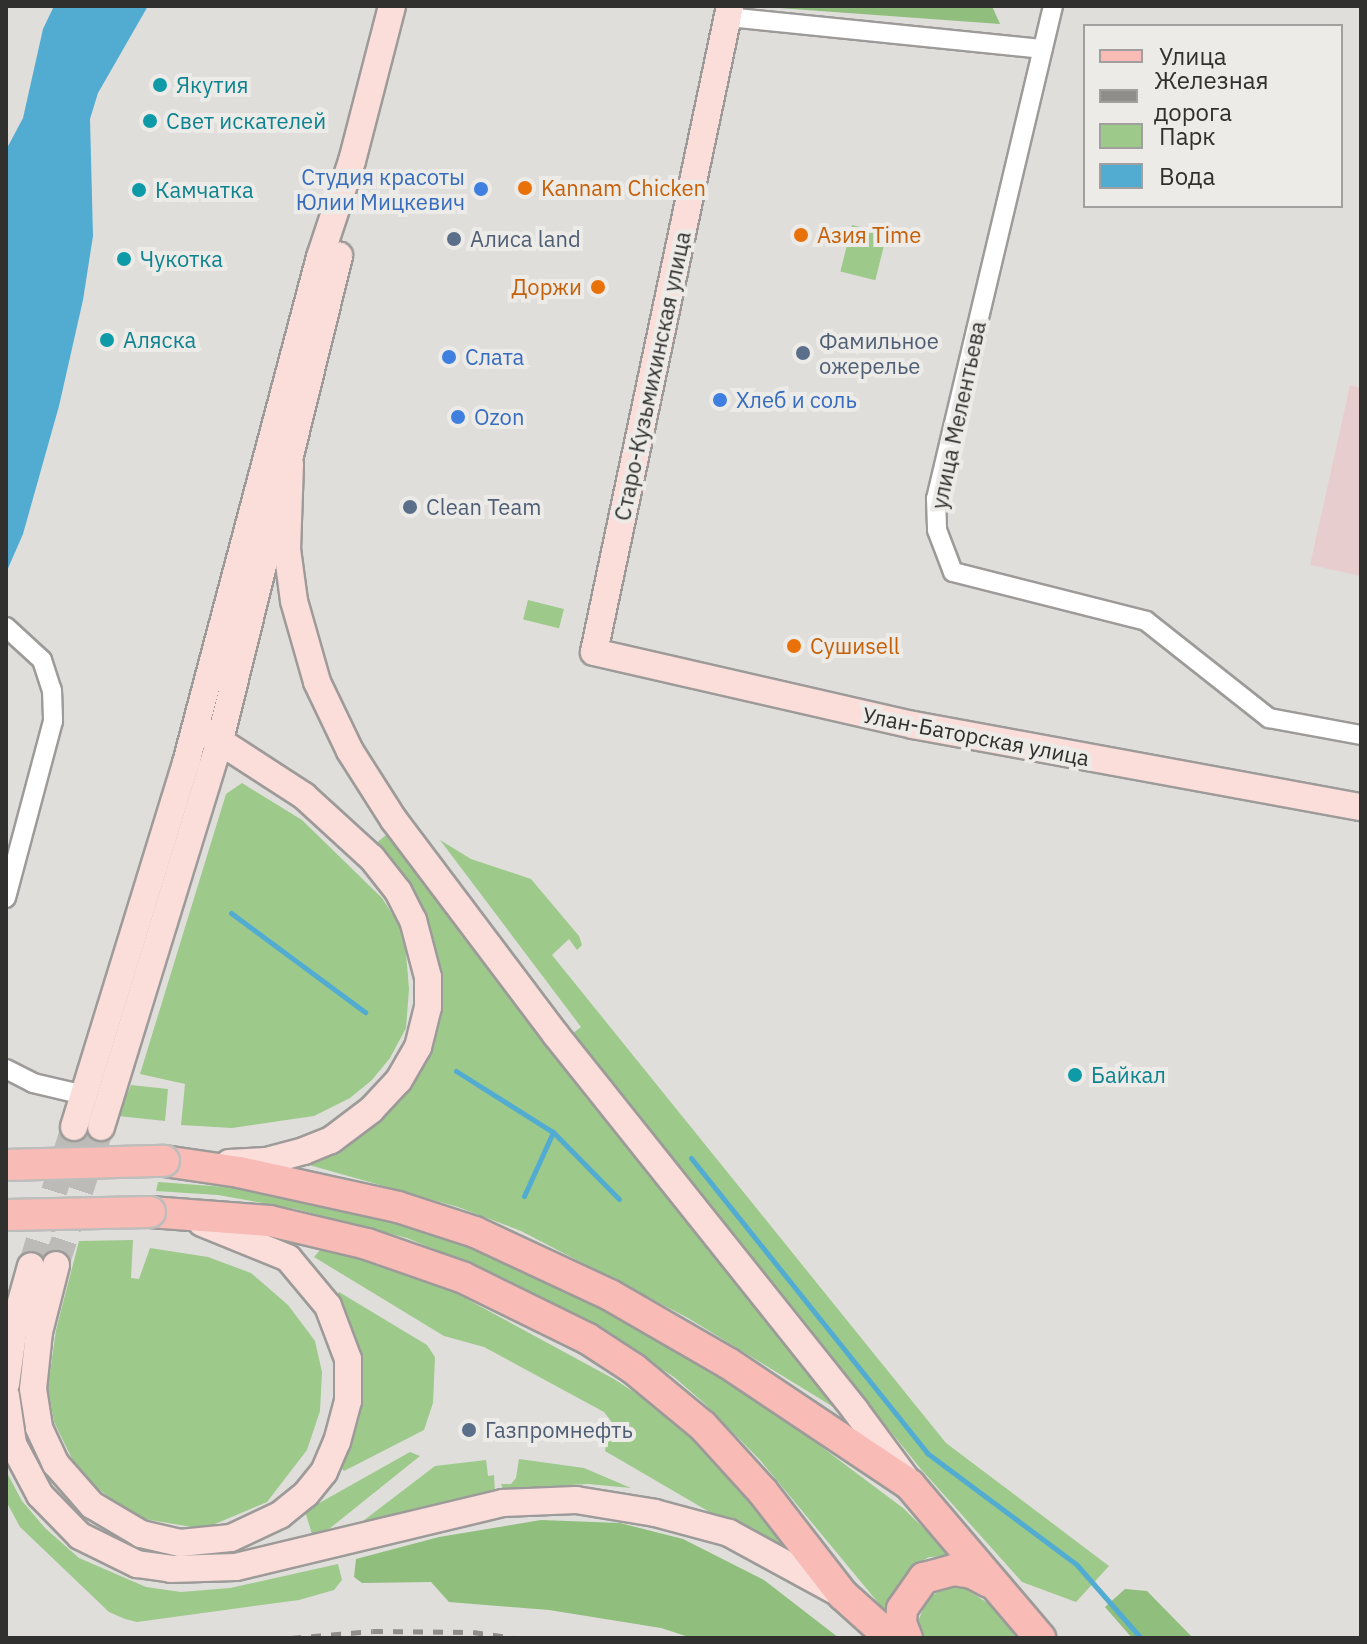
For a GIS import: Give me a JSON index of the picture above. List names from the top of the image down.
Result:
{
  "streets": {
    "main road": ["Старо-Кузьмихинская улица", "Улан-Баторская улица"],
    "street": ["улица Мелентьева"]
  },
  "crossings": [
    ["Старо-Кузьмихинская улица", "Улан-Баторская улица"]
  ],
  "places": [
    "Якутия",
    "Свет искателей",
    "Kannam Chicken",
    "Студия красоты Юлии Мицкевич",
    "Камчатка",
    "Азия Time",
    "Алиса land",
    "Чукотка",
    "Доржи",
    "Аляска",
    "Фамильное ожерелье",
    "Слата",
    "Хлеб и соль",
    "Ozon",
    "Clean Team",
    "Сушиsell",
    "Байкал",
    "Газпромнефть"
  ],
  "legend": [
    "Улица",
    "Железная дорога",
    "Парк",
    "Вода"
  ]
}
